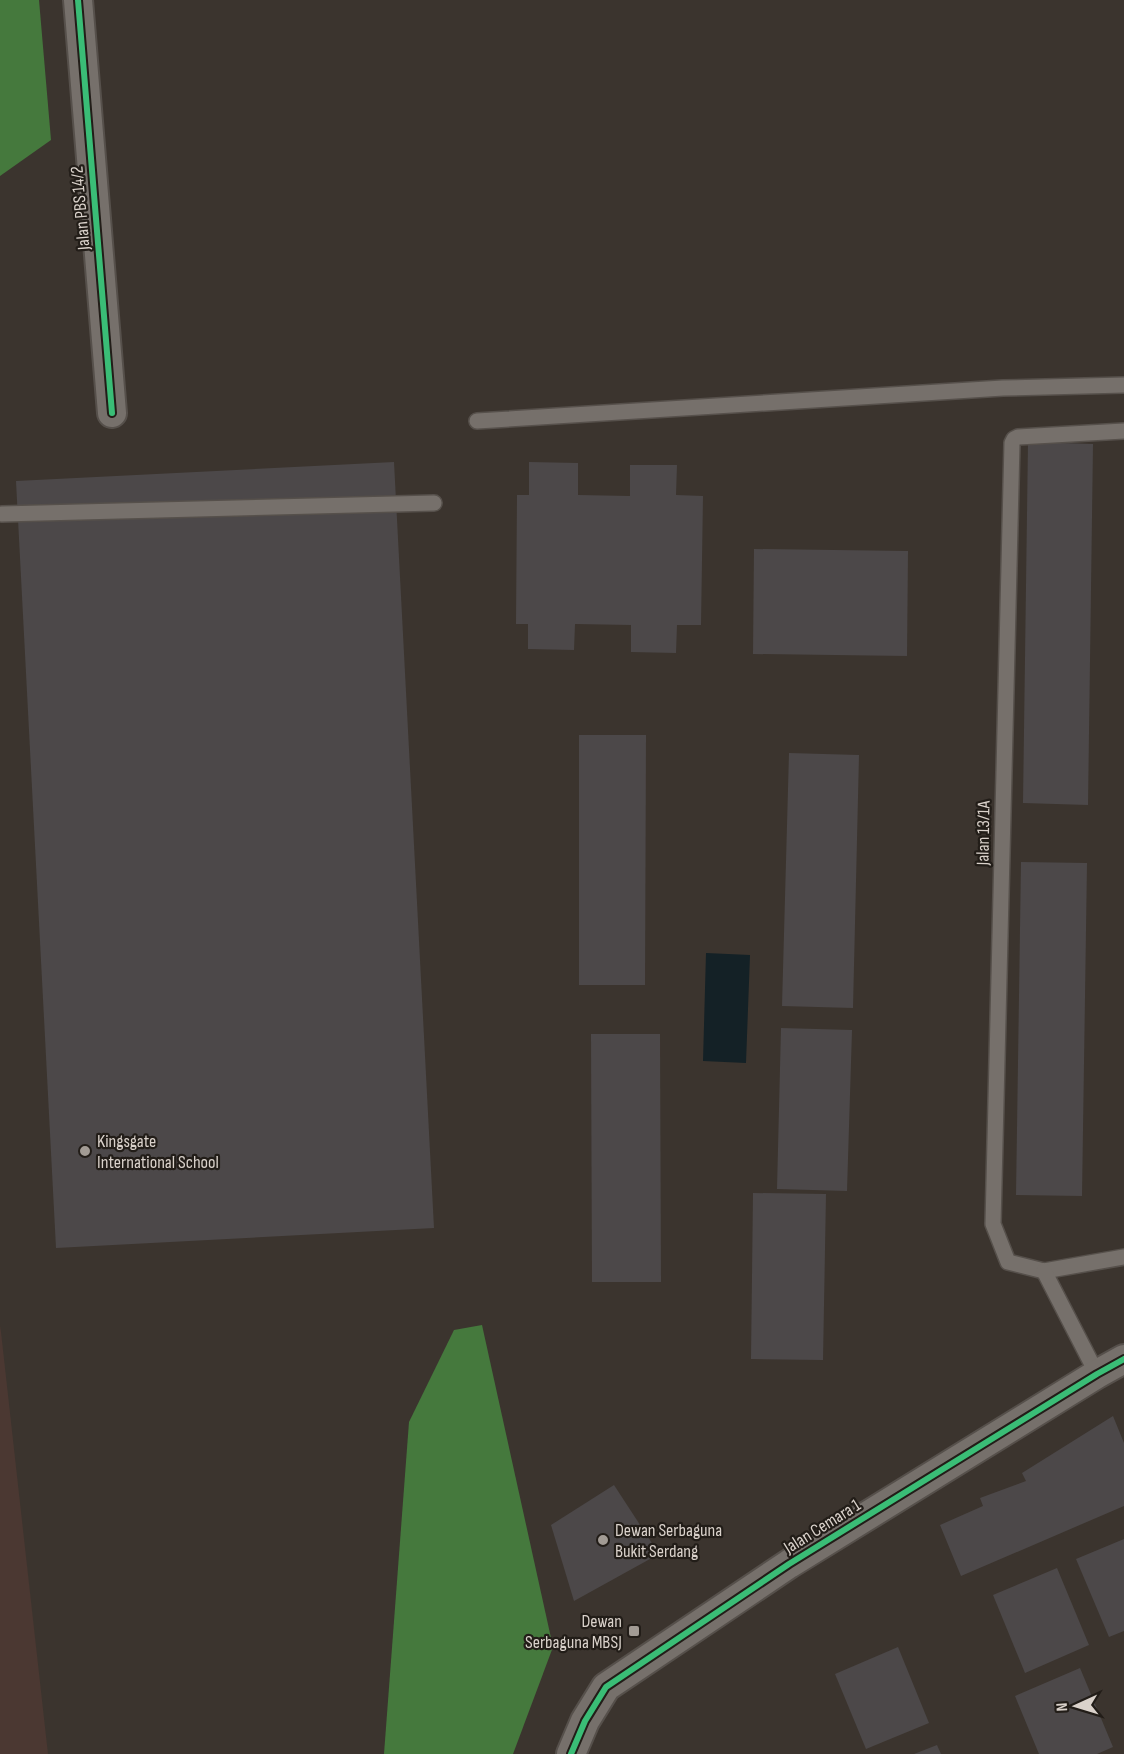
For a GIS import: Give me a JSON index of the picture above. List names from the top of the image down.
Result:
{
  "streets": {
    "street": ["Jalan PBS 14/2", "Jalan Cemara 1"],
    "lane": ["Jalan 13/1A"]
  },
  "places": {
    "other": ["Kingsgate International School", "Dewan Serbaguna Bukit Serdang"],
    "transit": ["Dewan Serbaguna MBSJ"]
  },
  "north": "left"
}
